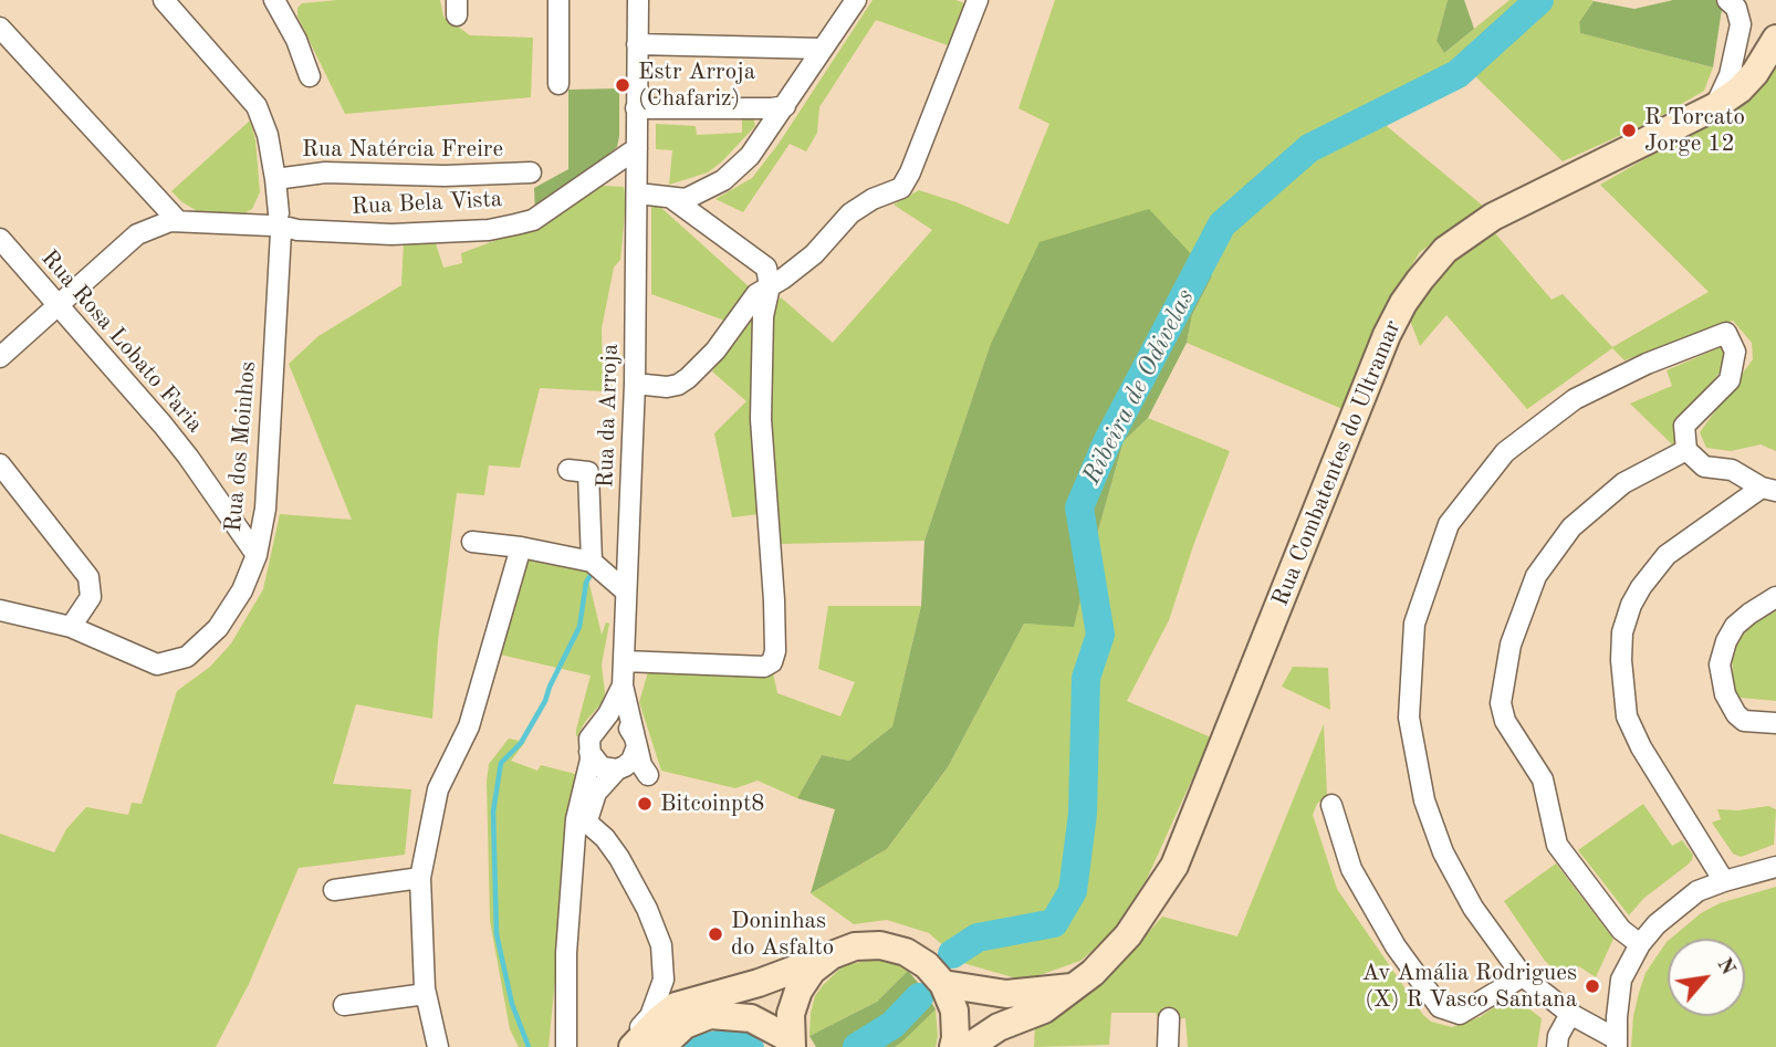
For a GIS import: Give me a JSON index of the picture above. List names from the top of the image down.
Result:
{
  "streets": {
    "main road": ["Rua Combatentes do Ultramar"],
    "street": [
      "Rua Natércia Freire",
      "Rua Bela Vista",
      "Rua Rosa Lobato Faria",
      "Rua da Arroja",
      "Rua dos Moinhos"
    ]
  },
  "crossings": [
    ["Rua Natércia Freire", "Rua dos Moinhos"],
    ["Rua Bela Vista", "Rua Rosa Lobato Faria"],
    ["Rua Bela Vista", "Rua da Arroja"],
    ["Rua Bela Vista", "Rua dos Moinhos"],
    ["Rua Rosa Lobato Faria", "Rua dos Moinhos"]
  ],
  "water": ["Ribeira de Odivelas"],
  "places": [
    "Estr Arroja (Chafariz)",
    "R Torcato Jorge 12",
    "Bitcoinpt8",
    "Doninhas do Asfalto",
    "Av Amália Rodrigues (X) R Vasco Santana"
  ],
  "north": "top right"
}
